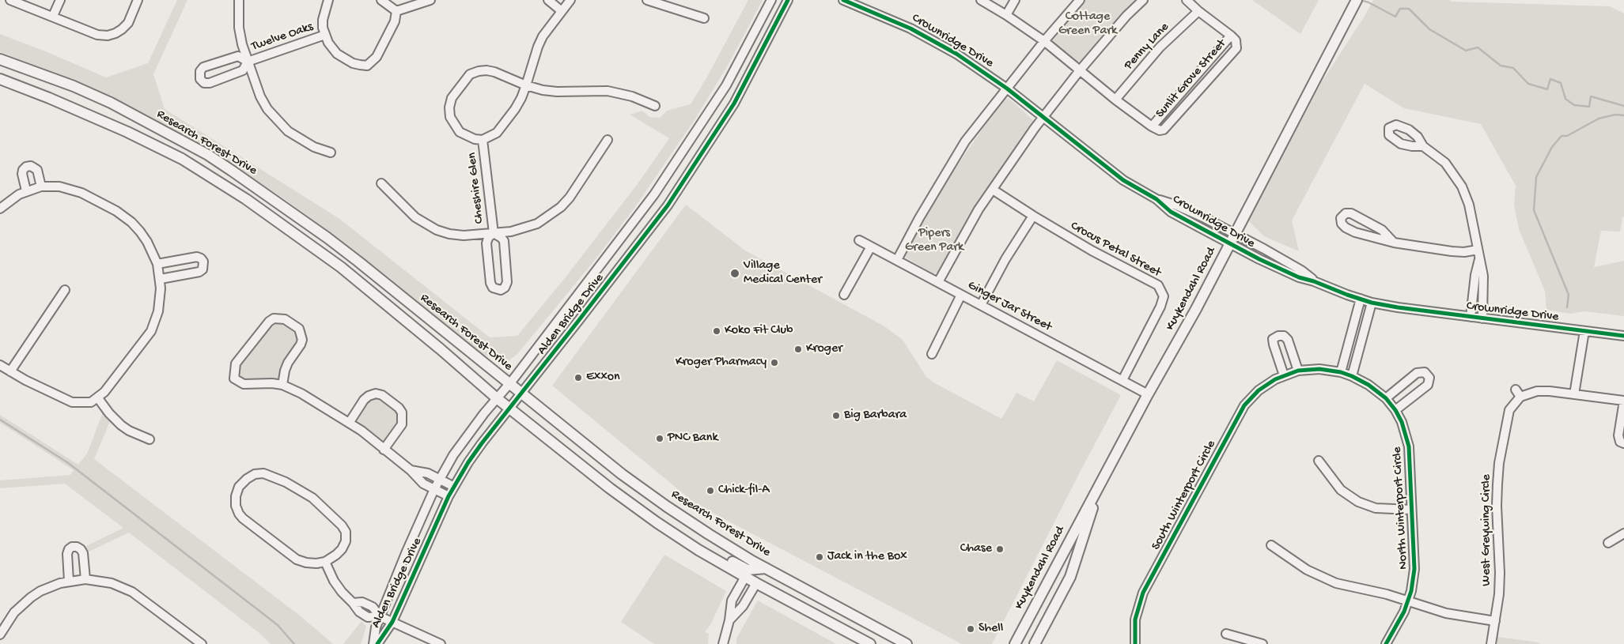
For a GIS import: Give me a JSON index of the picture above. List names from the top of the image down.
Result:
{
  "streets": {
    "main road": ["Research Forest Drive", "Kuykendahl Road"],
    "street": [
      "Twelve Oaks",
      "Crownridge Drive",
      "Penny Lane",
      "Sunlit Grove Street",
      "Cheshire Glen",
      "Crocus Petal Street",
      "Ginger Jar Street",
      "Alden Bridge Drive",
      "South Winterport Circle",
      "North Winterport Circle",
      "West Greywing Circle"
    ]
  },
  "crossings": [
    ["Crownridge Drive", "Kuykendahl Road"],
    ["Research Forest Drive", "Alden Bridge Drive"],
    ["Crocus Petal Street", "Ginger Jar Street"],
    ["Kuykendahl Road", "Ginger Jar Street"],
    ["South Winterport Circle", "North Winterport Circle"]
  ],
  "parks": ["Cottage Green Park", "Pipers Green Park"],
  "places": [
    "Village Medical Center",
    "Koko Fit Club",
    "Kroger",
    "Kroger Pharmacy",
    "Exxon",
    "Big Barbara",
    "PNC Bank",
    "Chick-fil-A",
    "Chase",
    "Jack in the Box",
    "Shell"
  ]
}
